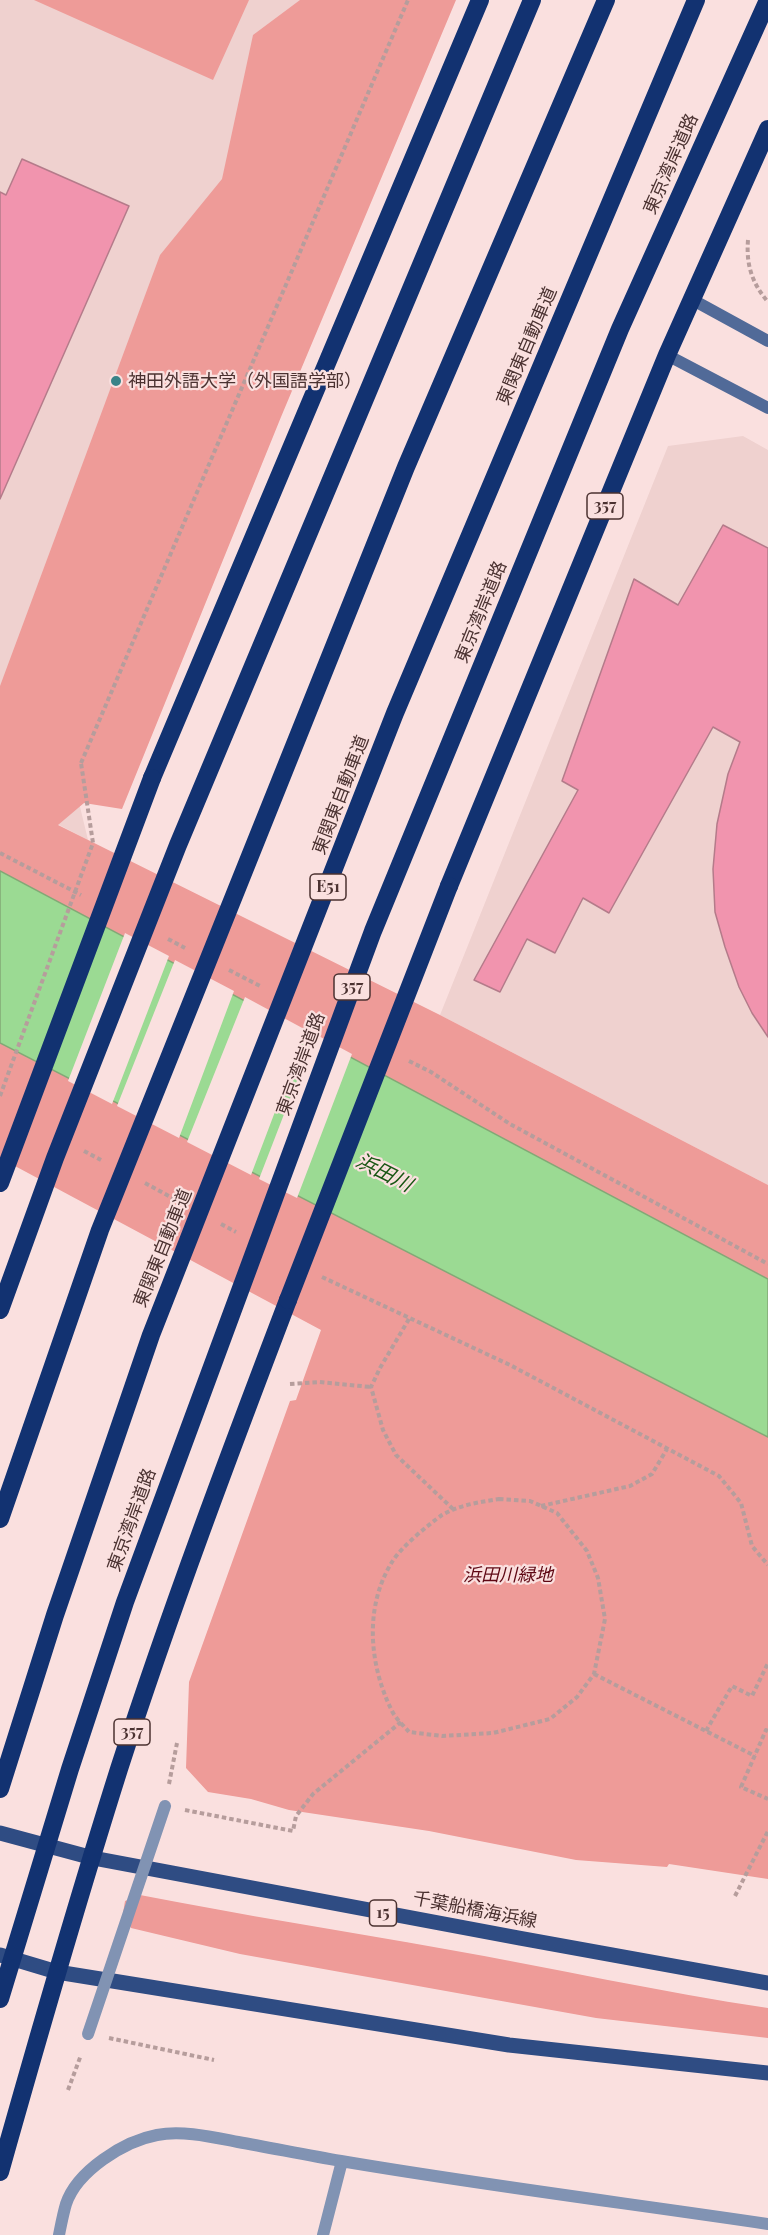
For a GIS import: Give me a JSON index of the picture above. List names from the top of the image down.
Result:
{
  "streets": {
    "highway": [
      "東京湾岸道路",
      "東関東自動車道",
      "357",
      "E51"
    ],
    "main road": ["千葉船橋海浜線", "15"]
  },
  "crossings": [
    ["357", "千葉船橋海浜線"]
  ],
  "water": ["浜田川"],
  "parks": ["浜田川緑地"],
  "places": ["神田外語大学（外国語学部）"]
}
